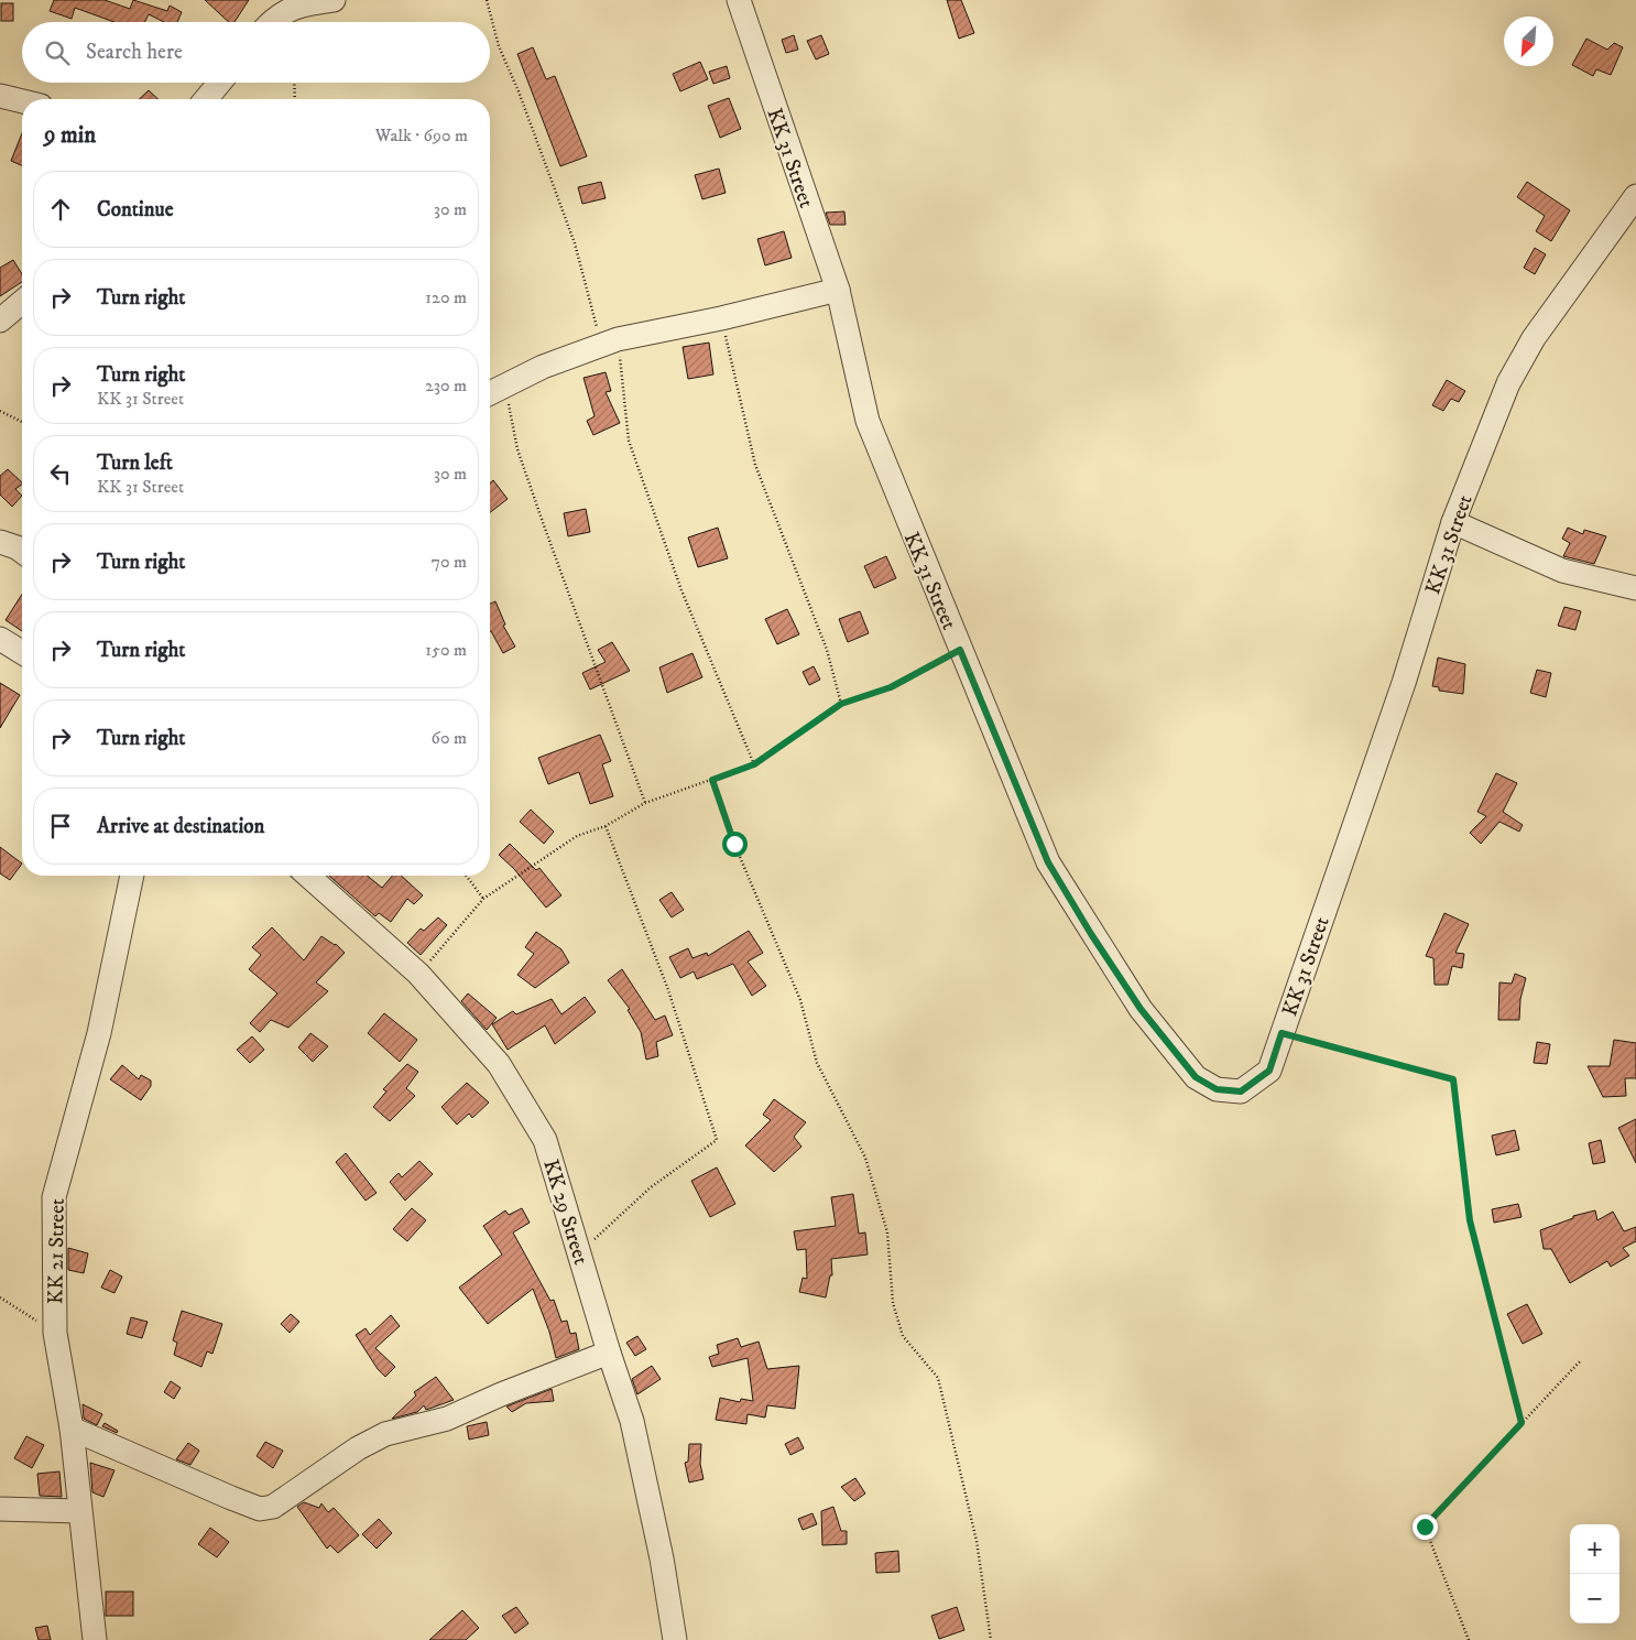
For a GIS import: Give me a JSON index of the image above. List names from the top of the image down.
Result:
{
  "streets": {
    "street": ["KK 31 Street", "KK 29 Street", "KK 21 Street"]
  },
  "north": "bottom left",
  "page": {
    "search": "Search here",
    "heading": ["9 min", "Walk · 690 m"],
    "list": [
      ["Continue", "30 m"],
      ["Turn right", "120 m"],
      ["Turn right", "KK 31 Street", "230 m"],
      ["Turn left", "KK 31 Street", "30 m"],
      ["Turn right", "70 m"],
      ["Turn right", "150 m"],
      ["Turn right", "60 m"],
      "Arrive at destination"
    ],
    "map_buttons": ["+", "−"]
  }
}
